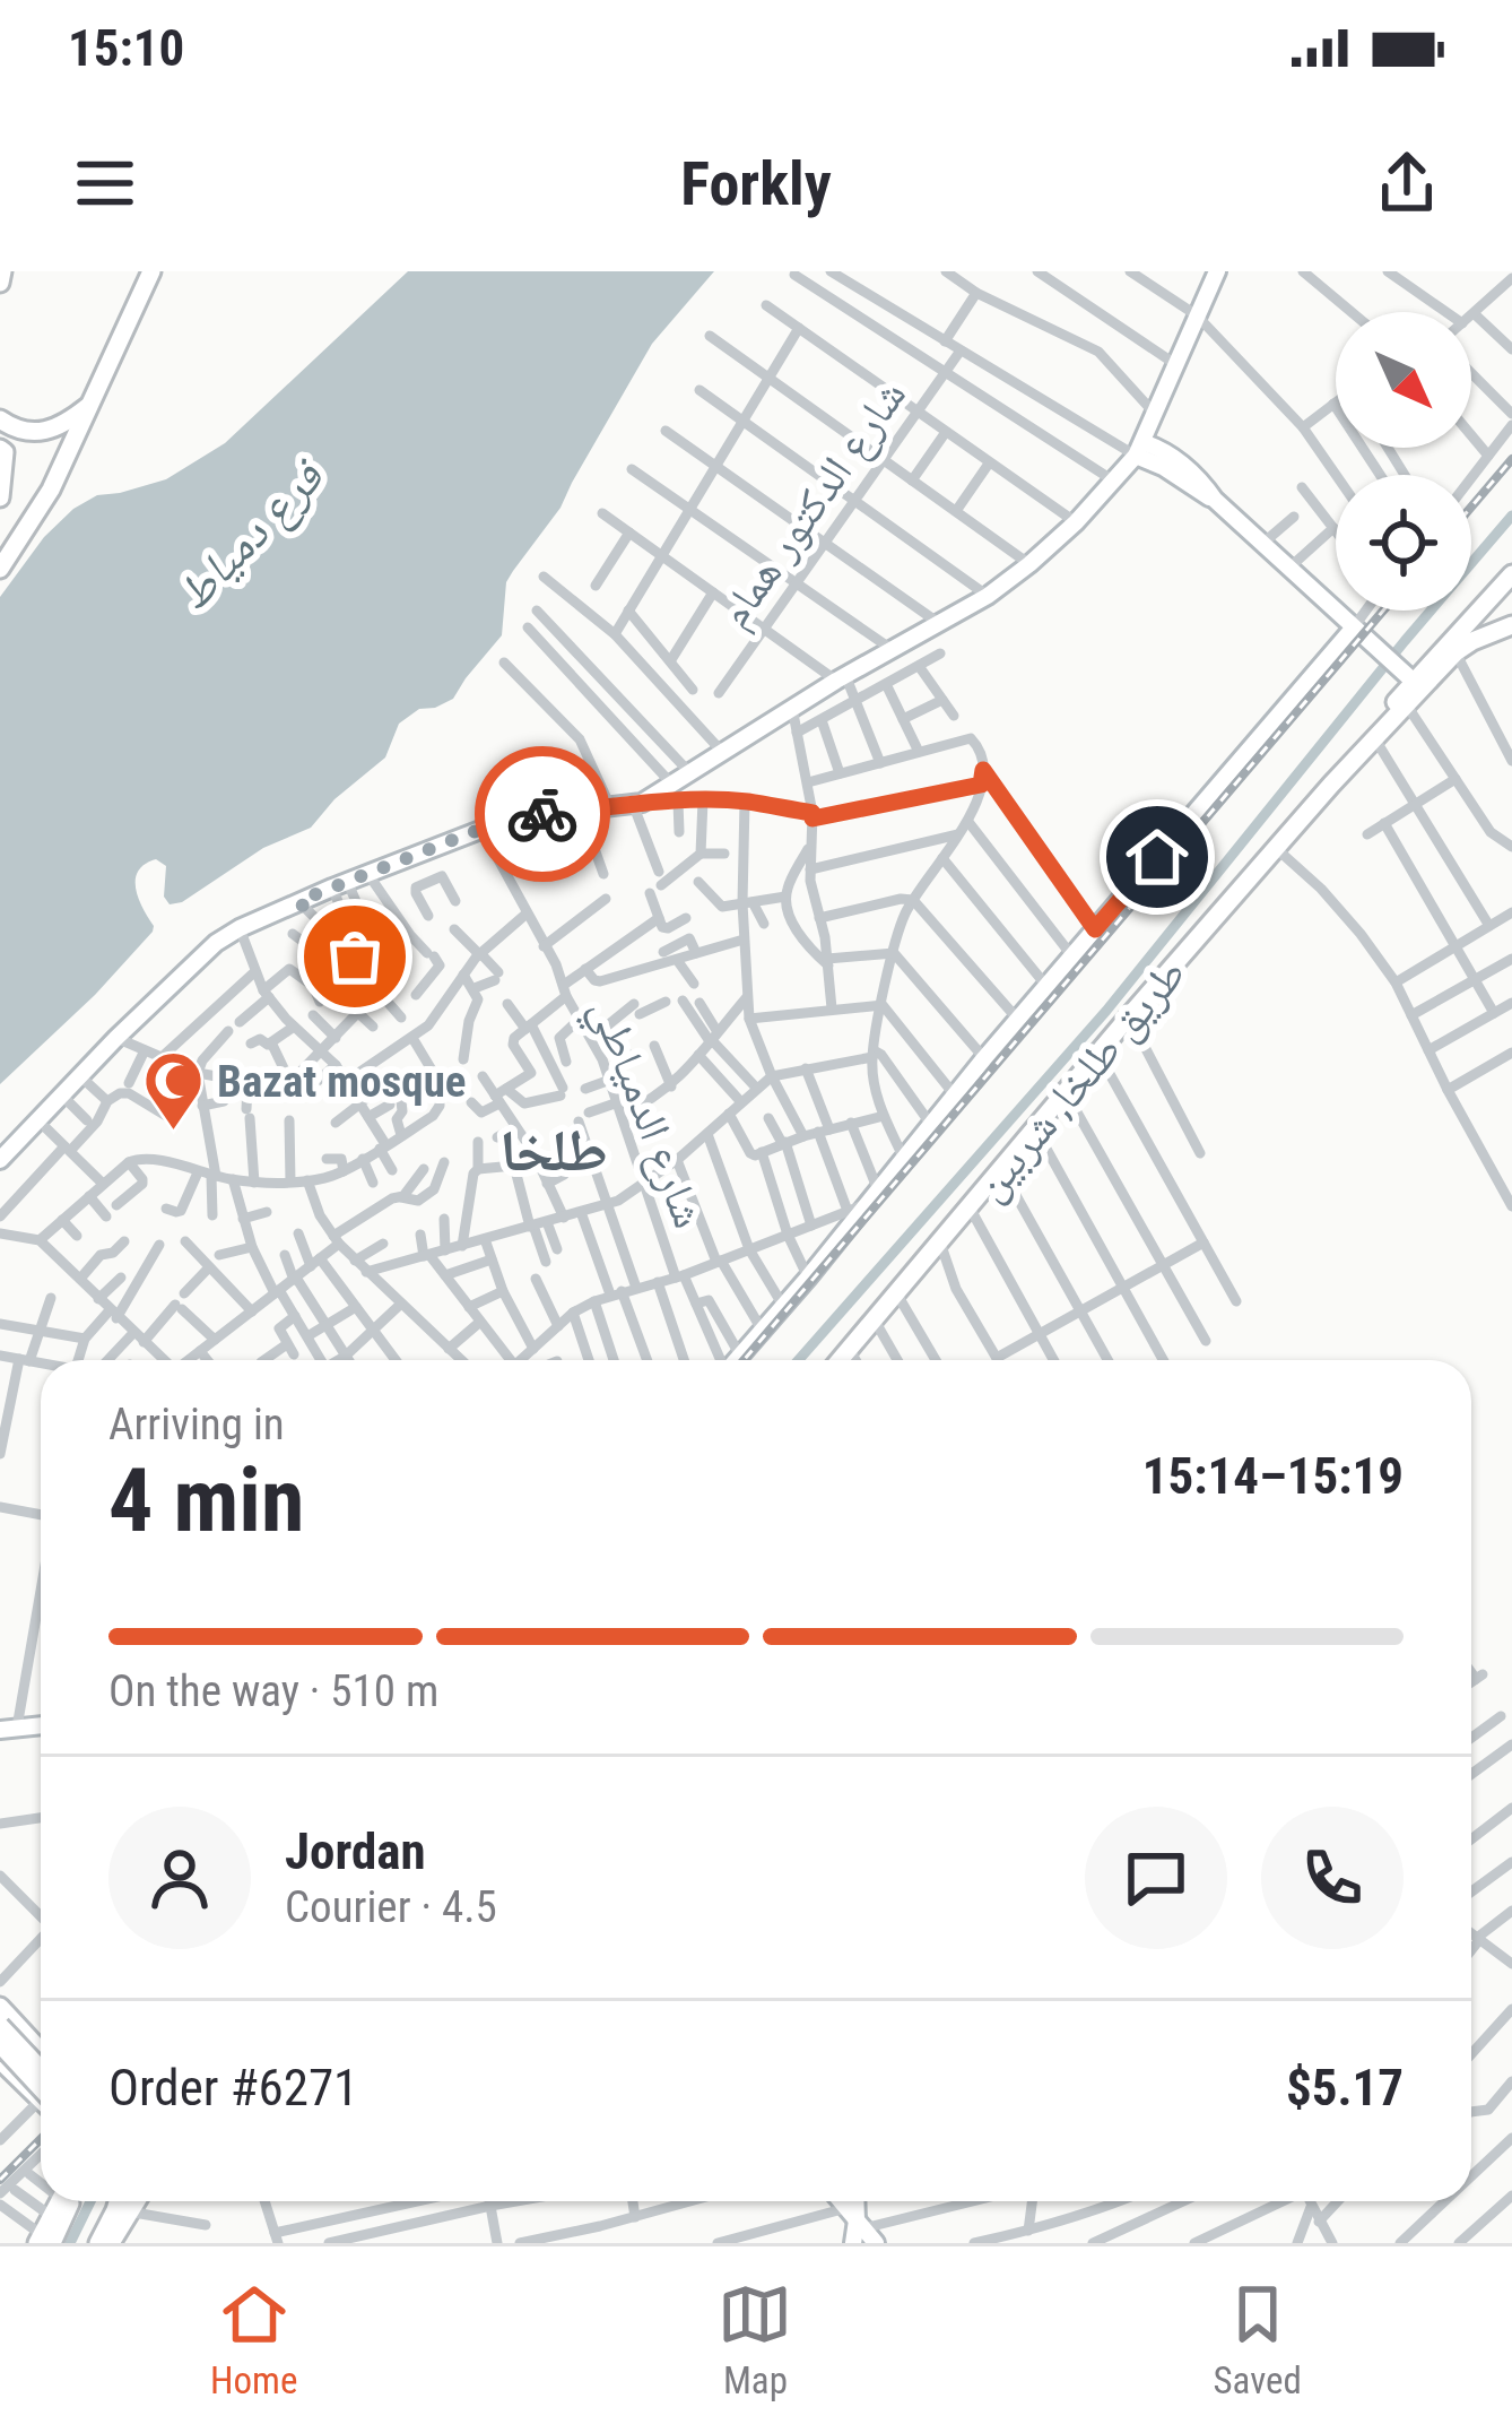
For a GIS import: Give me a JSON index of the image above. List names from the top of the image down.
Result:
{
  "streets": {
    "main road": ["طريق طلخا, شربين"],
    "street": ["شارع الدكتور همام", "شارع الدمياطي"]
  },
  "districts": ["طلخا"],
  "water": ["فرع دمياط"],
  "places": {
    "mosque": ["Bazat mosque"]
  },
  "north": "bottom right",
  "page": {
    "status": "15:10",
    "header": "Forkly",
    "heading": ["4 min", "Arriving in", "15:14–15:19"],
    "panel": [
      "Jordan",
      "Courier · 4.5",
      "Order #6271",
      "$5.17"
    ],
    "bar": "On the way · 510 m",
    "tabs": ["Home", "Map", "Saved"]
  }
}
